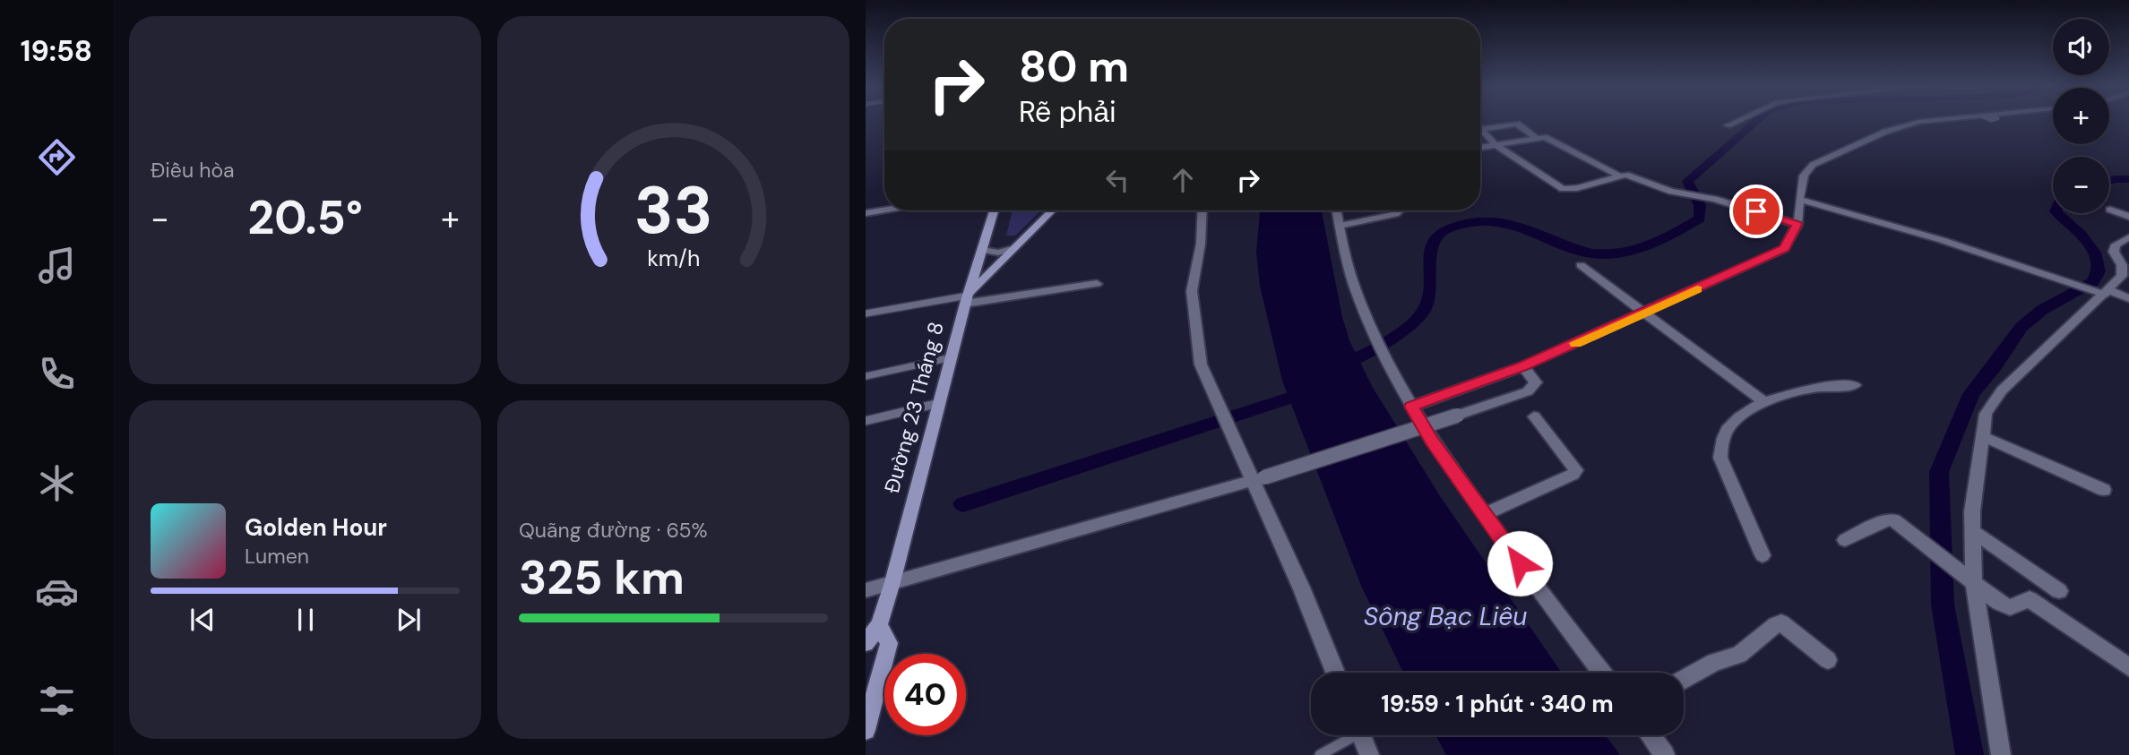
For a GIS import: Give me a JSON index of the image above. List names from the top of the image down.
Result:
{
  "streets": {
    "main road": ["Đường 23 Tháng 8"]
  },
  "water": ["Sông Bạc Liêu"],
  "page": {
    "tabs": "19:58",
    "tile": [
      "Điều hòa",
      ["Quãng đường · 65%", "325 km"]
    ],
    "map_buttons": ["+", "−"],
    "turn": ["80 m", "Rẽ phải"],
    "heat": ["−", "20.5°", "+"],
    "song": ["Golden Hour", "Lumen"],
    "limit": "40",
    "trip": "19:59 · 1 phút · 340 m",
    "gauge": ["33", "km/h"]
  }
}
